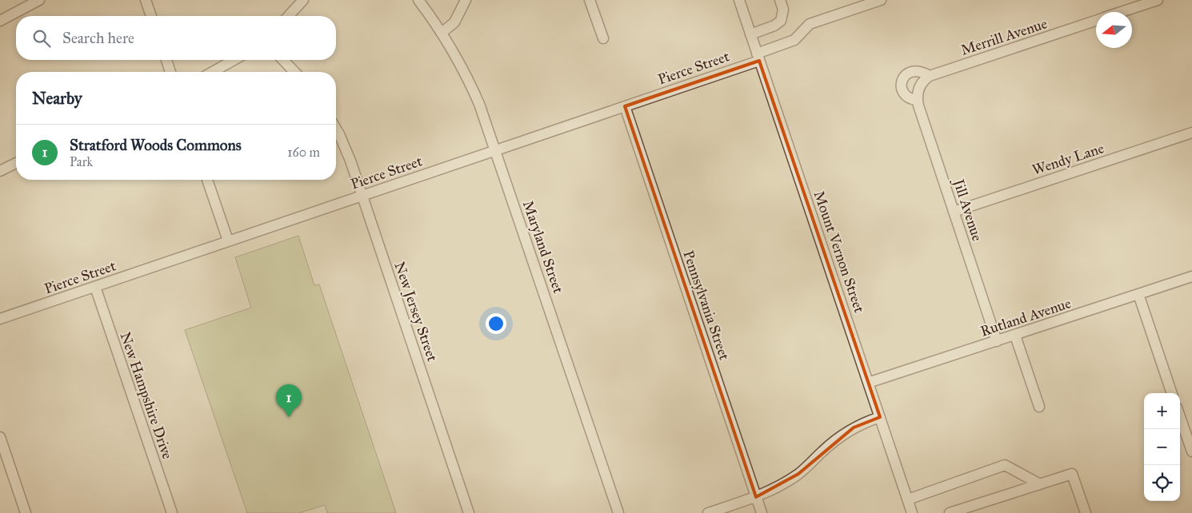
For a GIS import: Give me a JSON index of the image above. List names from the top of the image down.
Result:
{
  "streets": {
    "street": [
      "Merrill Avenue",
      "Pierce Street",
      "Wendy Lane",
      "Jill Avenue",
      "Maryland Street",
      "Mount Vernon Street",
      "Pennsylvania Street",
      "New Jersey Street",
      "Rutland Avenue",
      "New Hampshire Drive"
    ]
  },
  "crossings": [
    ["Merrill Avenue", "Jill Avenue"],
    ["Pierce Street", "Maryland Street"],
    ["Pierce Street", "Mount Vernon Street"],
    ["Pierce Street", "Pennsylvania Street"],
    ["Pierce Street", "New Jersey Street"],
    ["Pierce Street", "New Hampshire Drive"],
    ["Wendy Lane", "Jill Avenue"],
    ["Jill Avenue", "Rutland Avenue"],
    ["Mount Vernon Street", "Rutland Avenue"]
  ],
  "north": "left",
  "page": {
    "search": "Search here",
    "heading": "Nearby",
    "list": [
      {
        "mark": "1",
        "name": "Stratford Woods Commons",
        "note": "Park",
        "value": "160 m"
      }
    ],
    "pins": "1",
    "map_buttons": ["+", "−"]
  }
}
